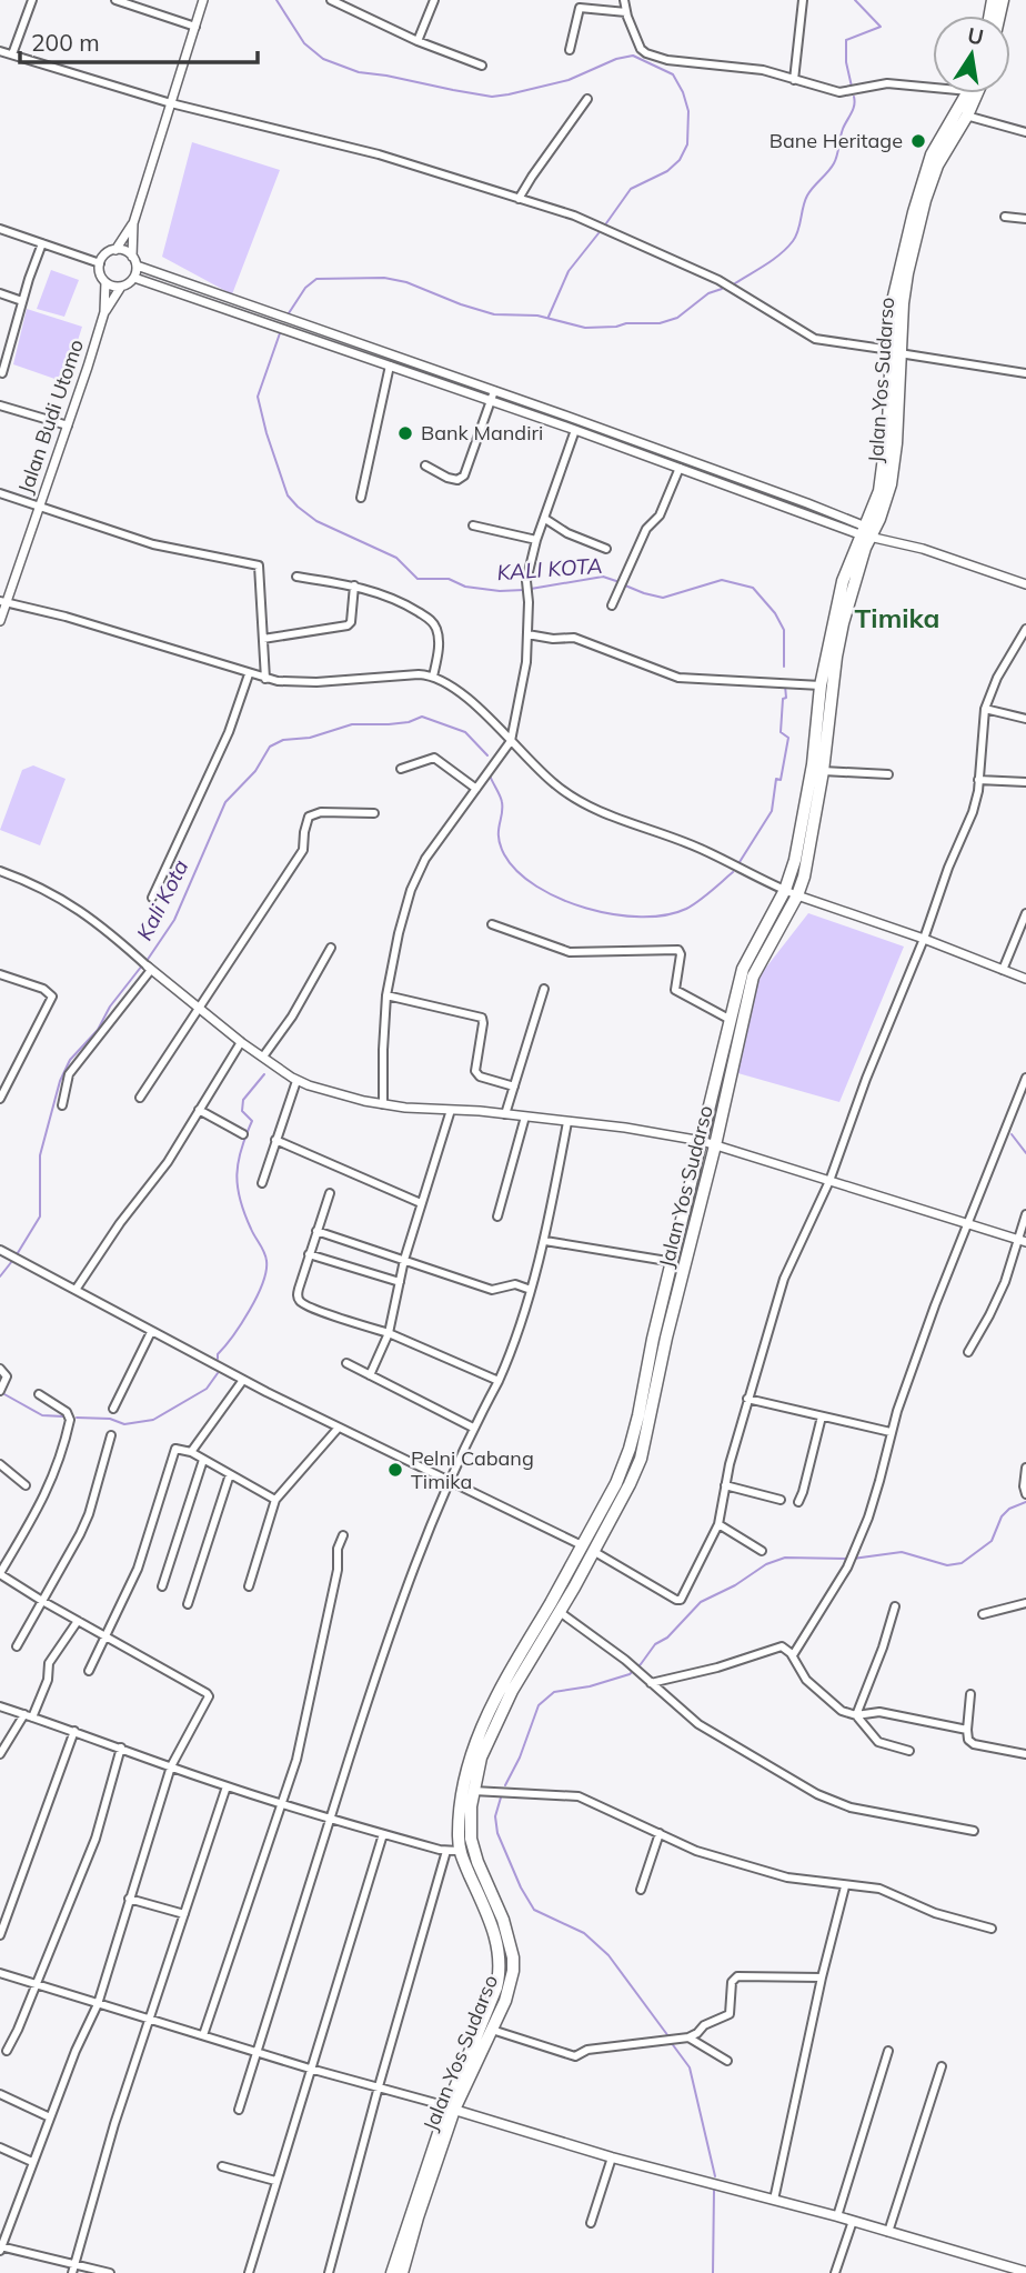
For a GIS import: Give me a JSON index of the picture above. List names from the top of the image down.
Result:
{
  "streets": {
    "highway": ["Jalan Yos Sudarso"],
    "street": ["Jalan Budi Utomo"]
  },
  "districts": ["Timika"],
  "water": ["KALI KOTA", "Kali Kota"],
  "places": ["Bane Heritage", "Bank Mandiri", "Pelni Cabang Timika"],
  "scale_bar": "200 m",
  "north": "top"
}
